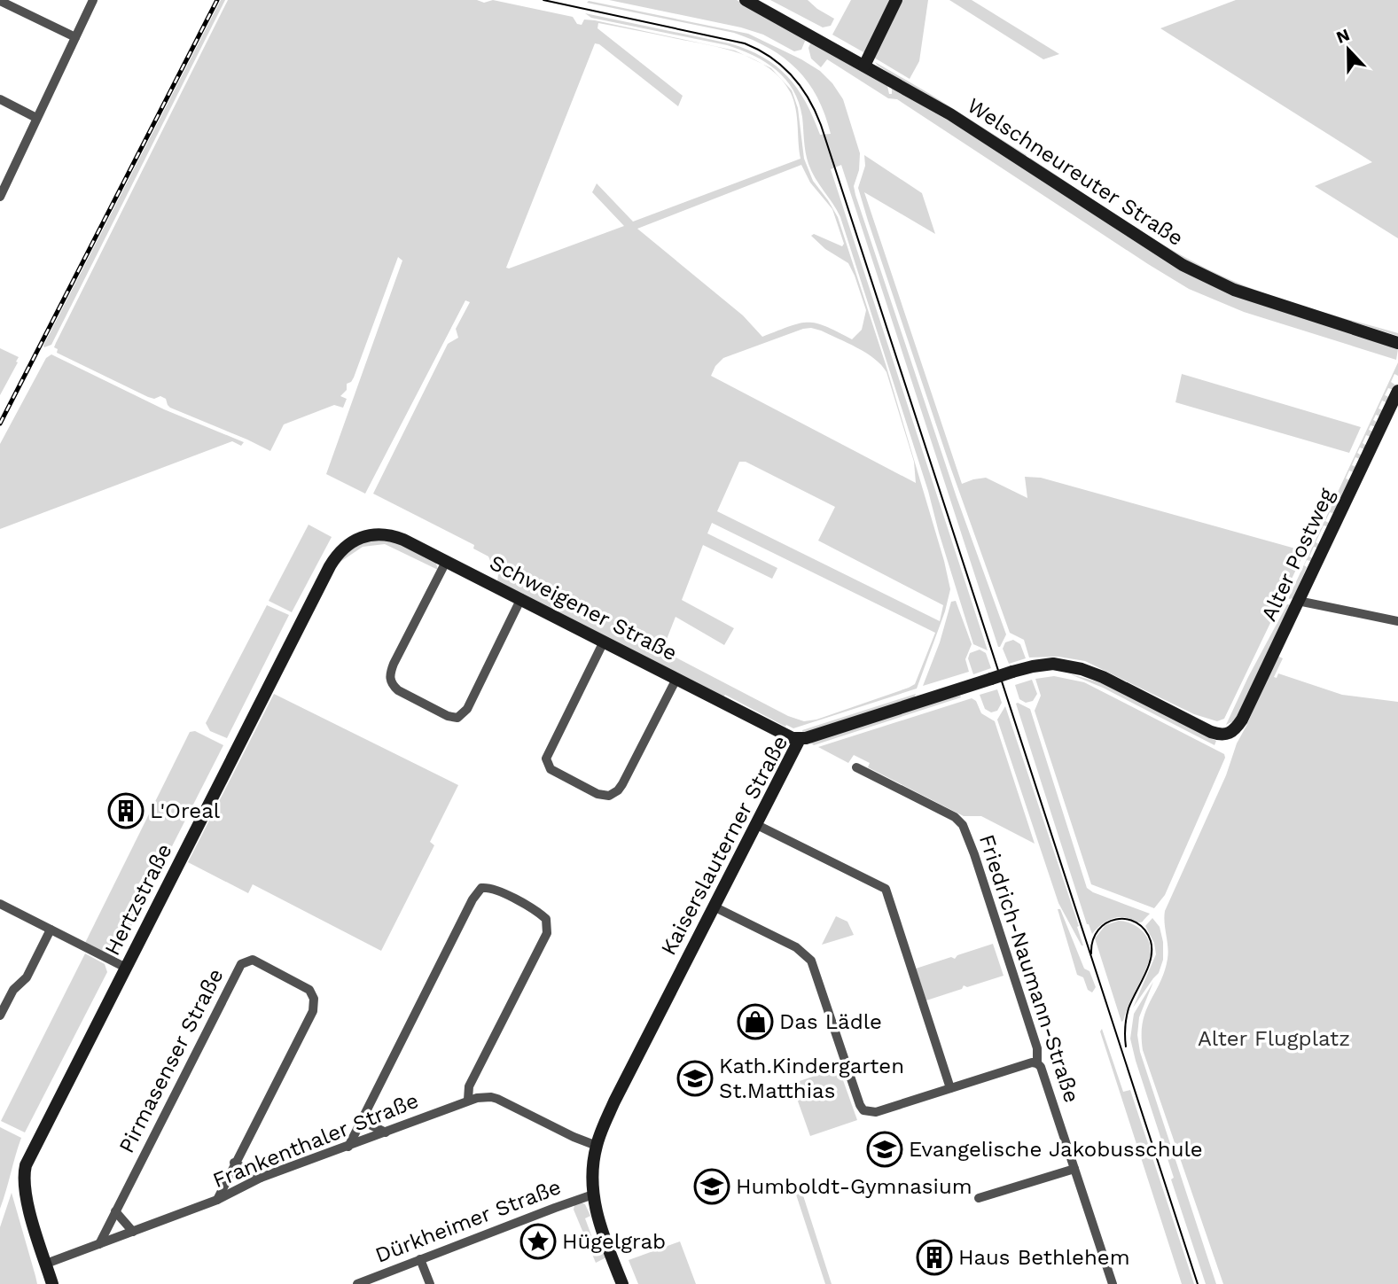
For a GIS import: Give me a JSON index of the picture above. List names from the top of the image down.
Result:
{
  "streets": {
    "main road": [
      "Welschneureuter Straße",
      "Alter Postweg",
      "Schweigener Straße",
      "Kaiserslauterner Straße",
      "Hertzstraße"
    ],
    "street": [
      "Friedrich-Naumann-Straße",
      "Pirmasenser Straße",
      "Frankenthaler Straße",
      "Dürkheimer Straße"
    ]
  },
  "crossings": [
    ["Alter Postweg", "Kaiserslauterner Straße"],
    ["Schweigener Straße", "Kaiserslauterner Straße"],
    ["Schweigener Straße", "Hertzstraße"],
    ["Kaiserslauterner Straße", "Frankenthaler Straße"],
    ["Kaiserslauterner Straße", "Dürkheimer Straße"],
    ["Hertzstraße", "Frankenthaler Straße"],
    ["Pirmasenser Straße", "Frankenthaler Straße"]
  ],
  "parks": ["Alter Flugplatz"],
  "places": {
    "building": ["L'Oreal", "Haus Bethlehem"],
    "shop": ["Das Lädle"],
    "school or university": ["Kath.Kindergarten St.Matthias", "Evangelische Jakobusschule", "Humboldt-Gymnasium"],
    "place": ["Hügelgrab"]
  },
  "north": "top"
}
